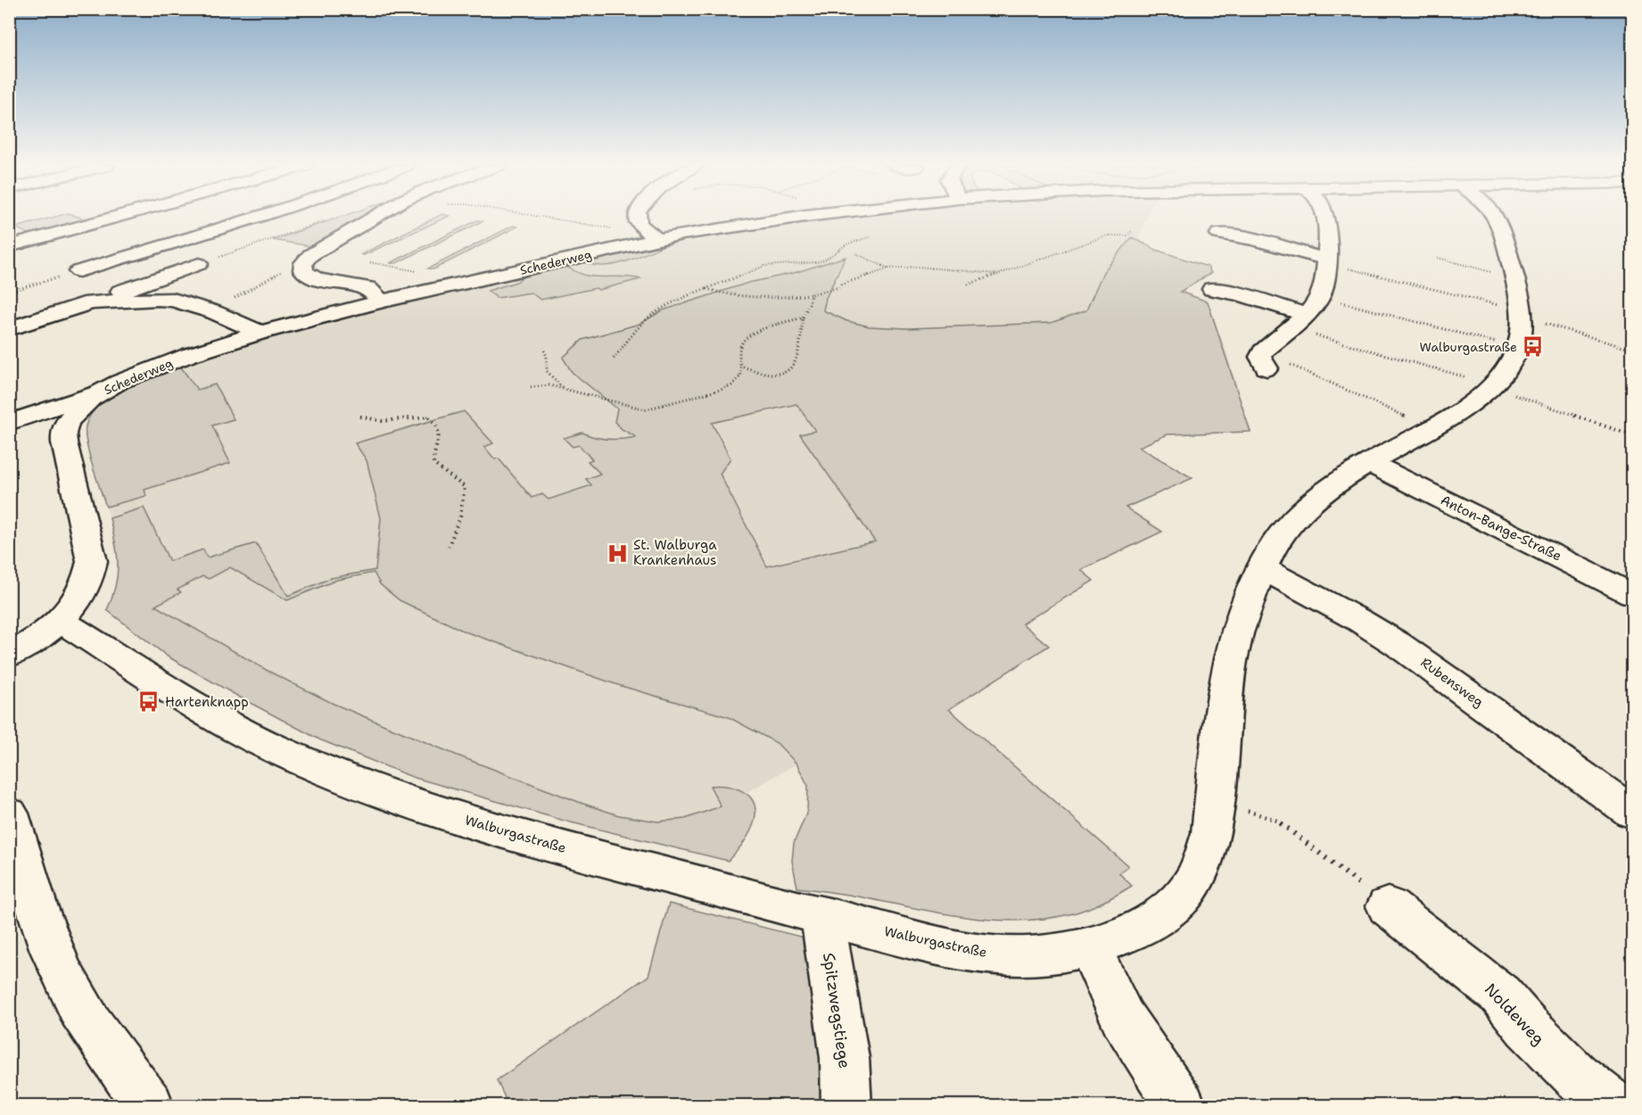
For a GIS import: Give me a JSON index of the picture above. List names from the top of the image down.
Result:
{
  "streets": {
    "street": [
      "Schederweg",
      "Anton-Bange-Straße",
      "Rubensweg",
      "Walburgastraße",
      "Spitzwegstiege",
      "Noldeweg"
    ]
  },
  "crossings": [
    ["Schederweg", "Walburgastraße"],
    ["Anton-Bange-Straße", "Walburgastraße"],
    ["Rubensweg", "Walburgastraße"],
    ["Walburgastraße", "Spitzwegstiege"]
  ],
  "places": {
    "bus stop": ["Walburgastraße", "Hartenknapp"],
    "hospital": ["St. Walburga Krankenhaus"]
  }
}
